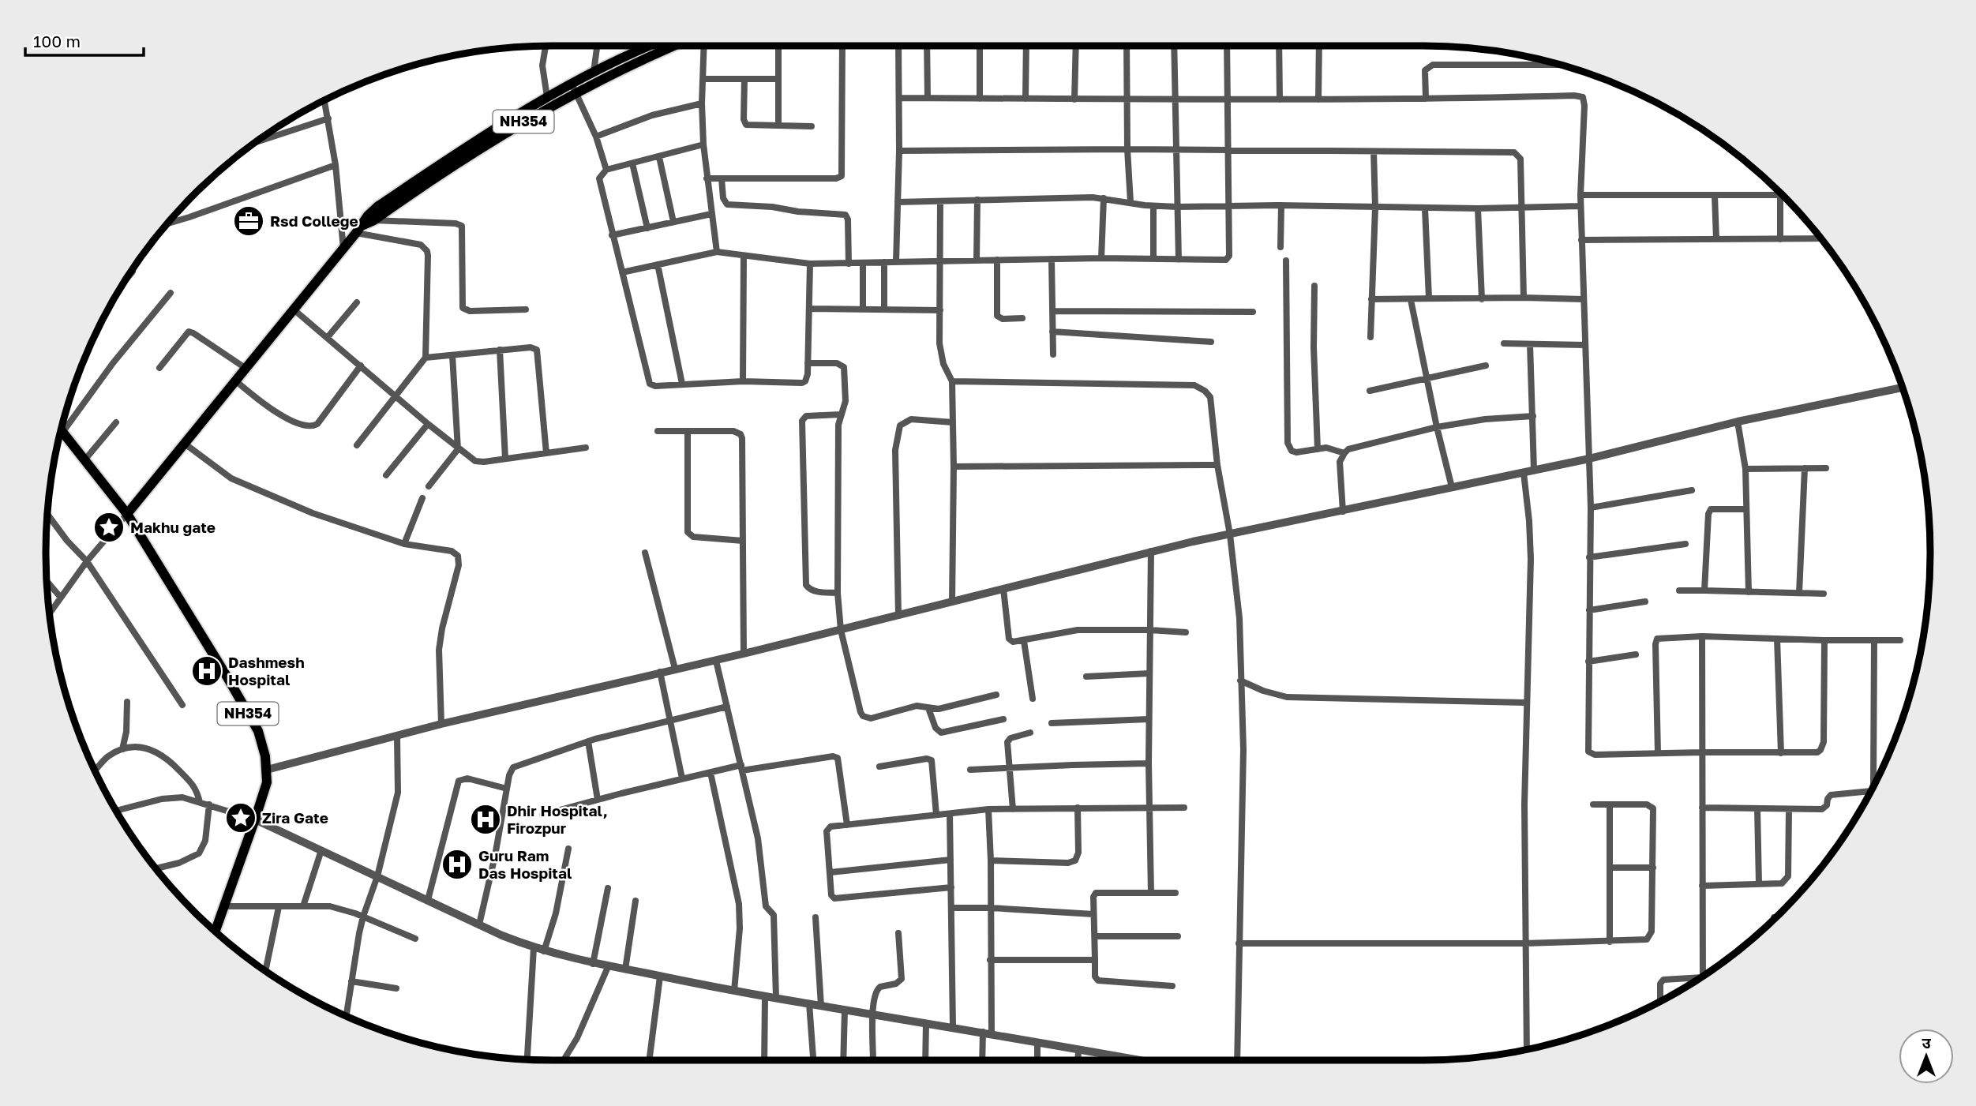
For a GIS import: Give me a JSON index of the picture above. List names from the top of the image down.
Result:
{
  "streets": {
    "main road": ["NH354"]
  },
  "places": {
    "office": ["Rsd College"],
    "place": ["Makhu gate", "Zira Gate"],
    "hospital": ["Dashmesh Hospital", "Dhir Hospital, Firozpur", "Guru Ram Das Hospital"]
  },
  "scale_bar": "100 m",
  "north": "top"
}
